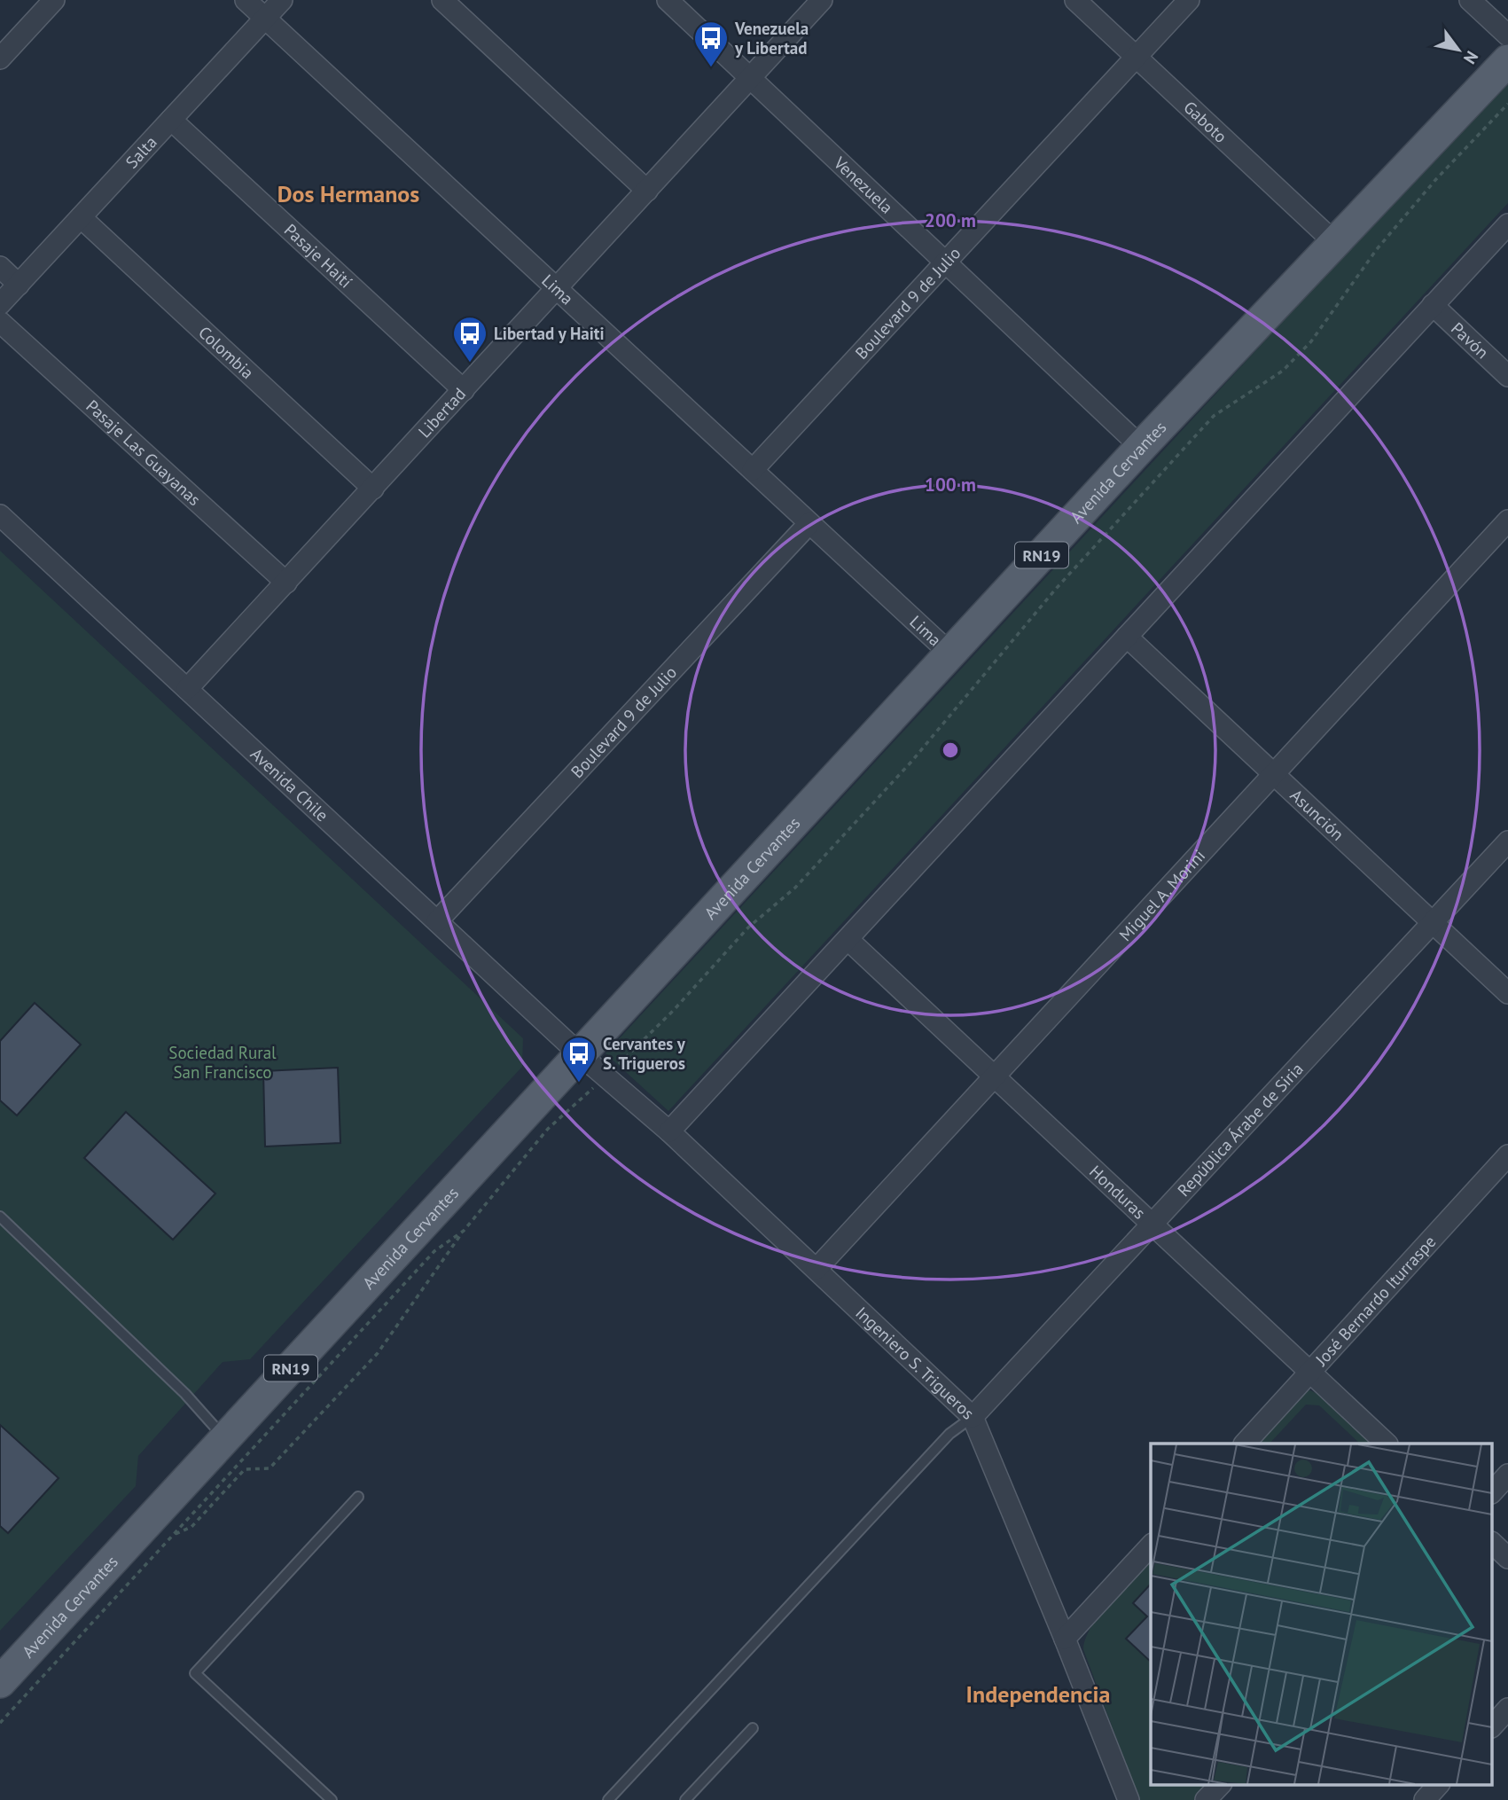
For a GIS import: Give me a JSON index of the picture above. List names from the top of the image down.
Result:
{
  "streets": {
    "main road": ["Avenida Cervantes", "RN19"],
    "street": [
      "Gaboto",
      "Salta",
      "Venezuela",
      "Pasaje Haití",
      "Lima",
      "Boulevard 9 de Julio",
      "Pavón",
      "Colombia",
      "Libertad",
      "Pasaje Las Guayanas",
      "Avenida Chile",
      "Asunción",
      "Miguel A. Morini",
      "República Árabe de Siria",
      "Honduras",
      "José Bernardo Iturraspe",
      "Ingeniero S. Trigueros"
    ]
  },
  "crossings": [
    ["Gaboto", "Boulevard 9 de Julio"],
    ["Gaboto", "Avenida Cervantes"],
    ["Salta", "Pasaje Haití"],
    ["Salta", "Lima"],
    ["Salta", "Colombia"],
    ["Venezuela", "Boulevard 9 de Julio"],
    ["Venezuela", "Libertad"],
    ["Venezuela", "Avenida Cervantes"],
    ["Pasaje Haití", "Libertad"],
    ["Lima", "Boulevard 9 de Julio"],
    ["Lima", "Libertad"],
    ["Lima", "Avenida Cervantes"],
    ["Boulevard 9 de Julio", "Avenida Chile"],
    ["Colombia", "Libertad"],
    ["Libertad", "Pasaje Las Guayanas"],
    ["Libertad", "Avenida Chile"],
    ["Avenida Cervantes", "Avenida Chile"],
    ["Avenida Cervantes", "Ingeniero S. Trigueros"],
    ["Avenida Chile", "Ingeniero S. Trigueros"],
    ["Asunción", "Miguel A. Morini"],
    ["Asunción", "República Árabe de Siria"],
    ["Miguel A. Morini", "Honduras"],
    ["Miguel A. Morini", "Ingeniero S. Trigueros"],
    ["República Árabe de Siria", "Honduras"],
    ["República Árabe de Siria", "Ingeniero S. Trigueros"],
    ["Honduras", "José Bernardo Iturraspe"]
  ],
  "districts": ["Dos Hermanos", "Independencia"],
  "parks": ["Sociedad Rural San Francisco"],
  "places": {
    "bus stop": ["Venezuela y Libertad", "Libertad y Haiti", "Cervantes y S. Trigueros"]
  },
  "north": "bottom right",
  "rings": ["200 m", "100 m"]
}
